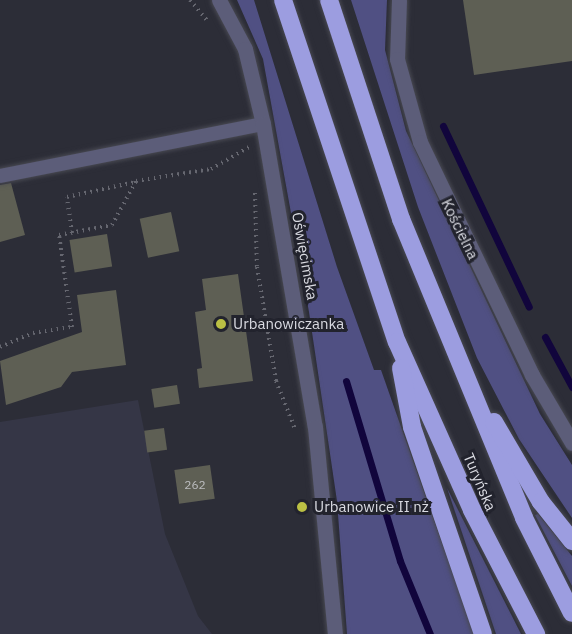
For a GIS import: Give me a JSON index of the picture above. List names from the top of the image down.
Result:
{
  "streets": {
    "highway": ["Turyńska"],
    "street": ["Kościelna", "Oświęcimska"]
  },
  "places": ["Urbanowiczanka", "Urbanowice II nż"],
  "house_numbers": ["262"]
}
